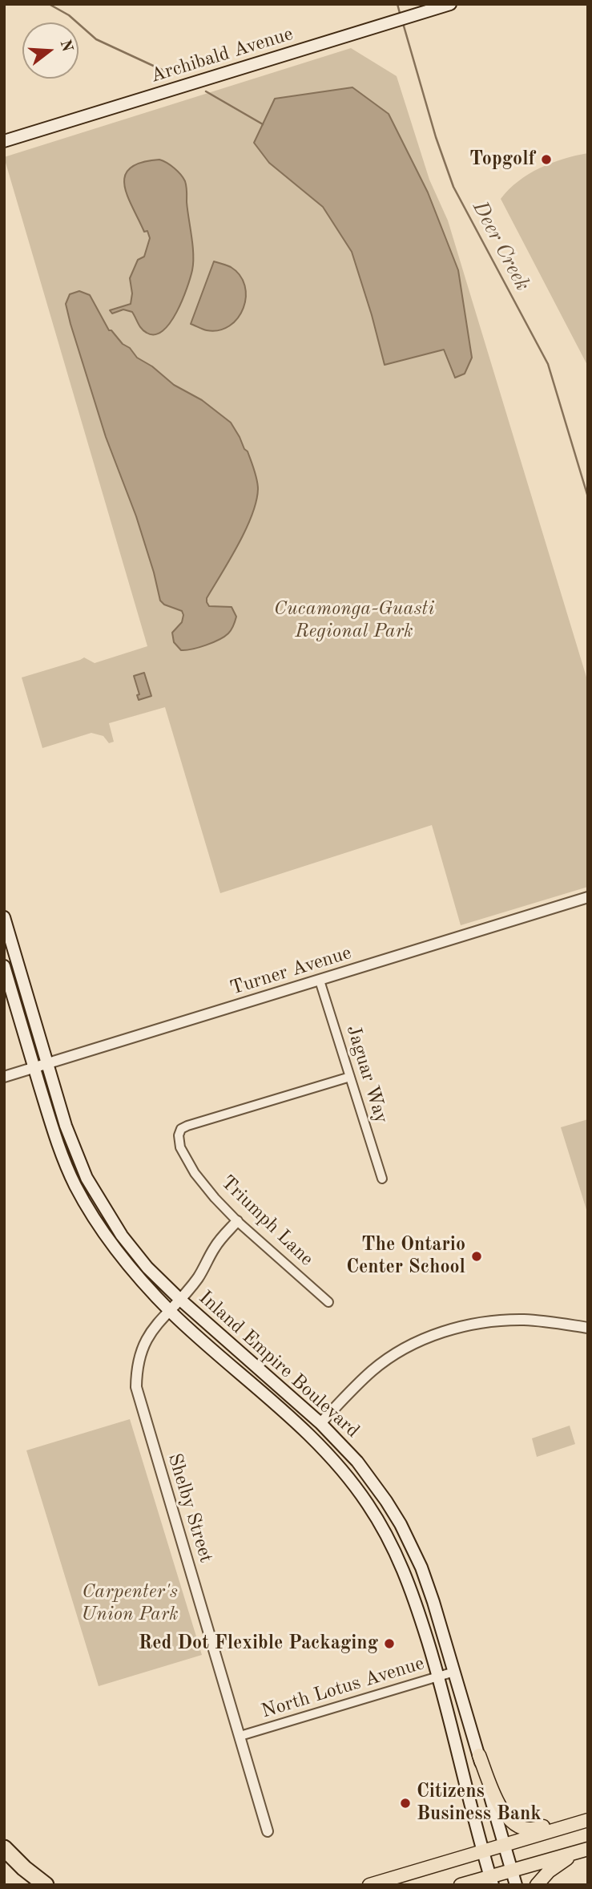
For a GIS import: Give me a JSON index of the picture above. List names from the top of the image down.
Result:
{
  "streets": {
    "main road": ["Archibald Avenue", "Inland Empire Boulevard"],
    "street": [
      "Turner Avenue",
      "Jaguar Way",
      "Triumph Lane",
      "Shelby Street",
      "North Lotus Avenue"
    ]
  },
  "crossings": [
    ["Turner Avenue", "Jaguar Way"],
    ["Turner Avenue", "Inland Empire Boulevard"],
    ["Jaguar Way", "Triumph Lane"],
    ["Triumph Lane", "Shelby Street"],
    ["Inland Empire Boulevard", "Shelby Street"],
    ["Inland Empire Boulevard", "North Lotus Avenue"],
    ["Shelby Street", "North Lotus Avenue"]
  ],
  "water": ["Deer Creek"],
  "parks": ["Cucamonga-Guasti Regional Park", "Carpenter's Union Park"],
  "places": [
    "Topgolf",
    "The Ontario Center School",
    "Red Dot Flexible Packaging",
    "Citizens Business Bank"
  ],
  "north": "right"
}
